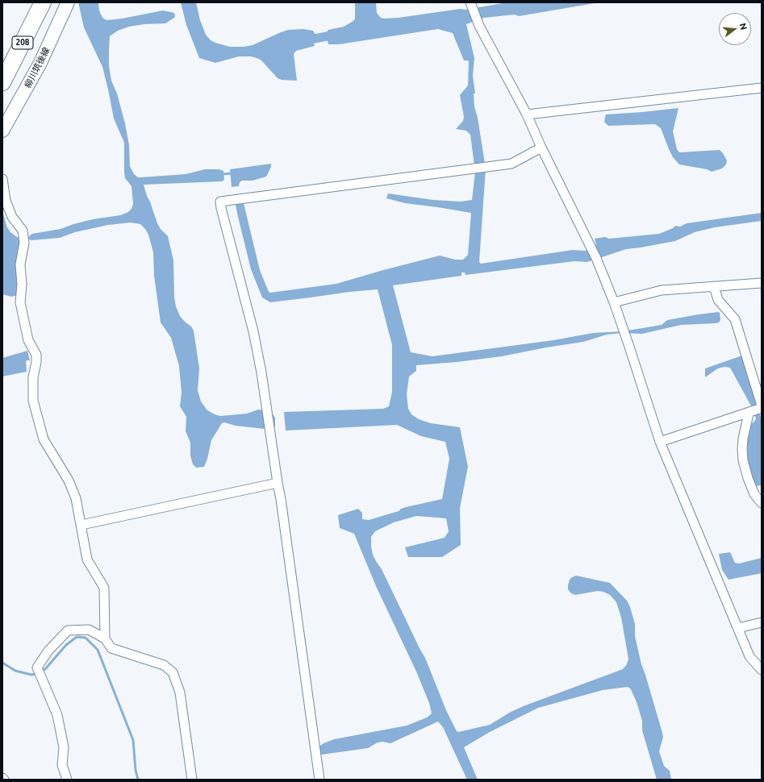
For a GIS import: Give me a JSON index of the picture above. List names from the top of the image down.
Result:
{
  "streets": {
    "highway": ["208"],
    "main road": ["柳川筑後線"]
  },
  "north": "right"
}
